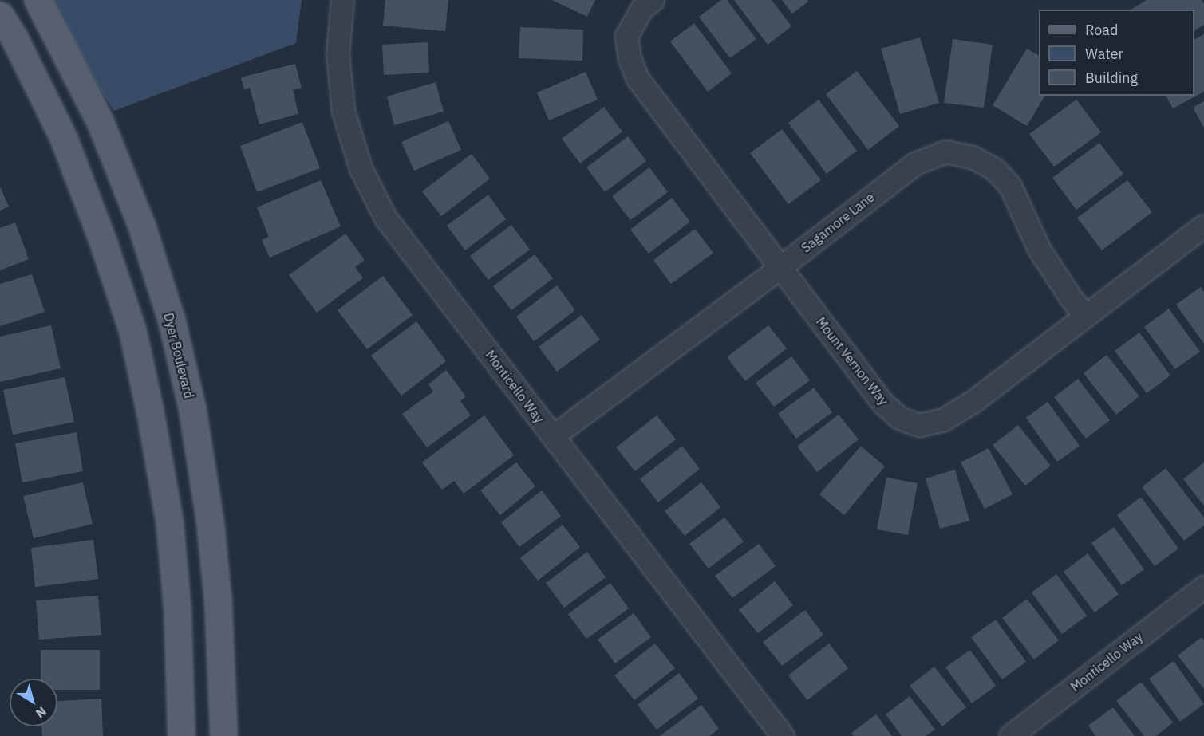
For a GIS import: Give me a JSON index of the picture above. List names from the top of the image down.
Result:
{
  "streets": {
    "main road": ["Dyer Boulevard"],
    "street": ["Sagamore Lane", "Mount Vernon Way", "Monticello Way"]
  },
  "crossings": [
    ["Sagamore Lane", "Mount Vernon Way"],
    ["Sagamore Lane", "Monticello Way"]
  ],
  "legend": ["Road", "Water", "Building"],
  "north": "bottom right"
}
